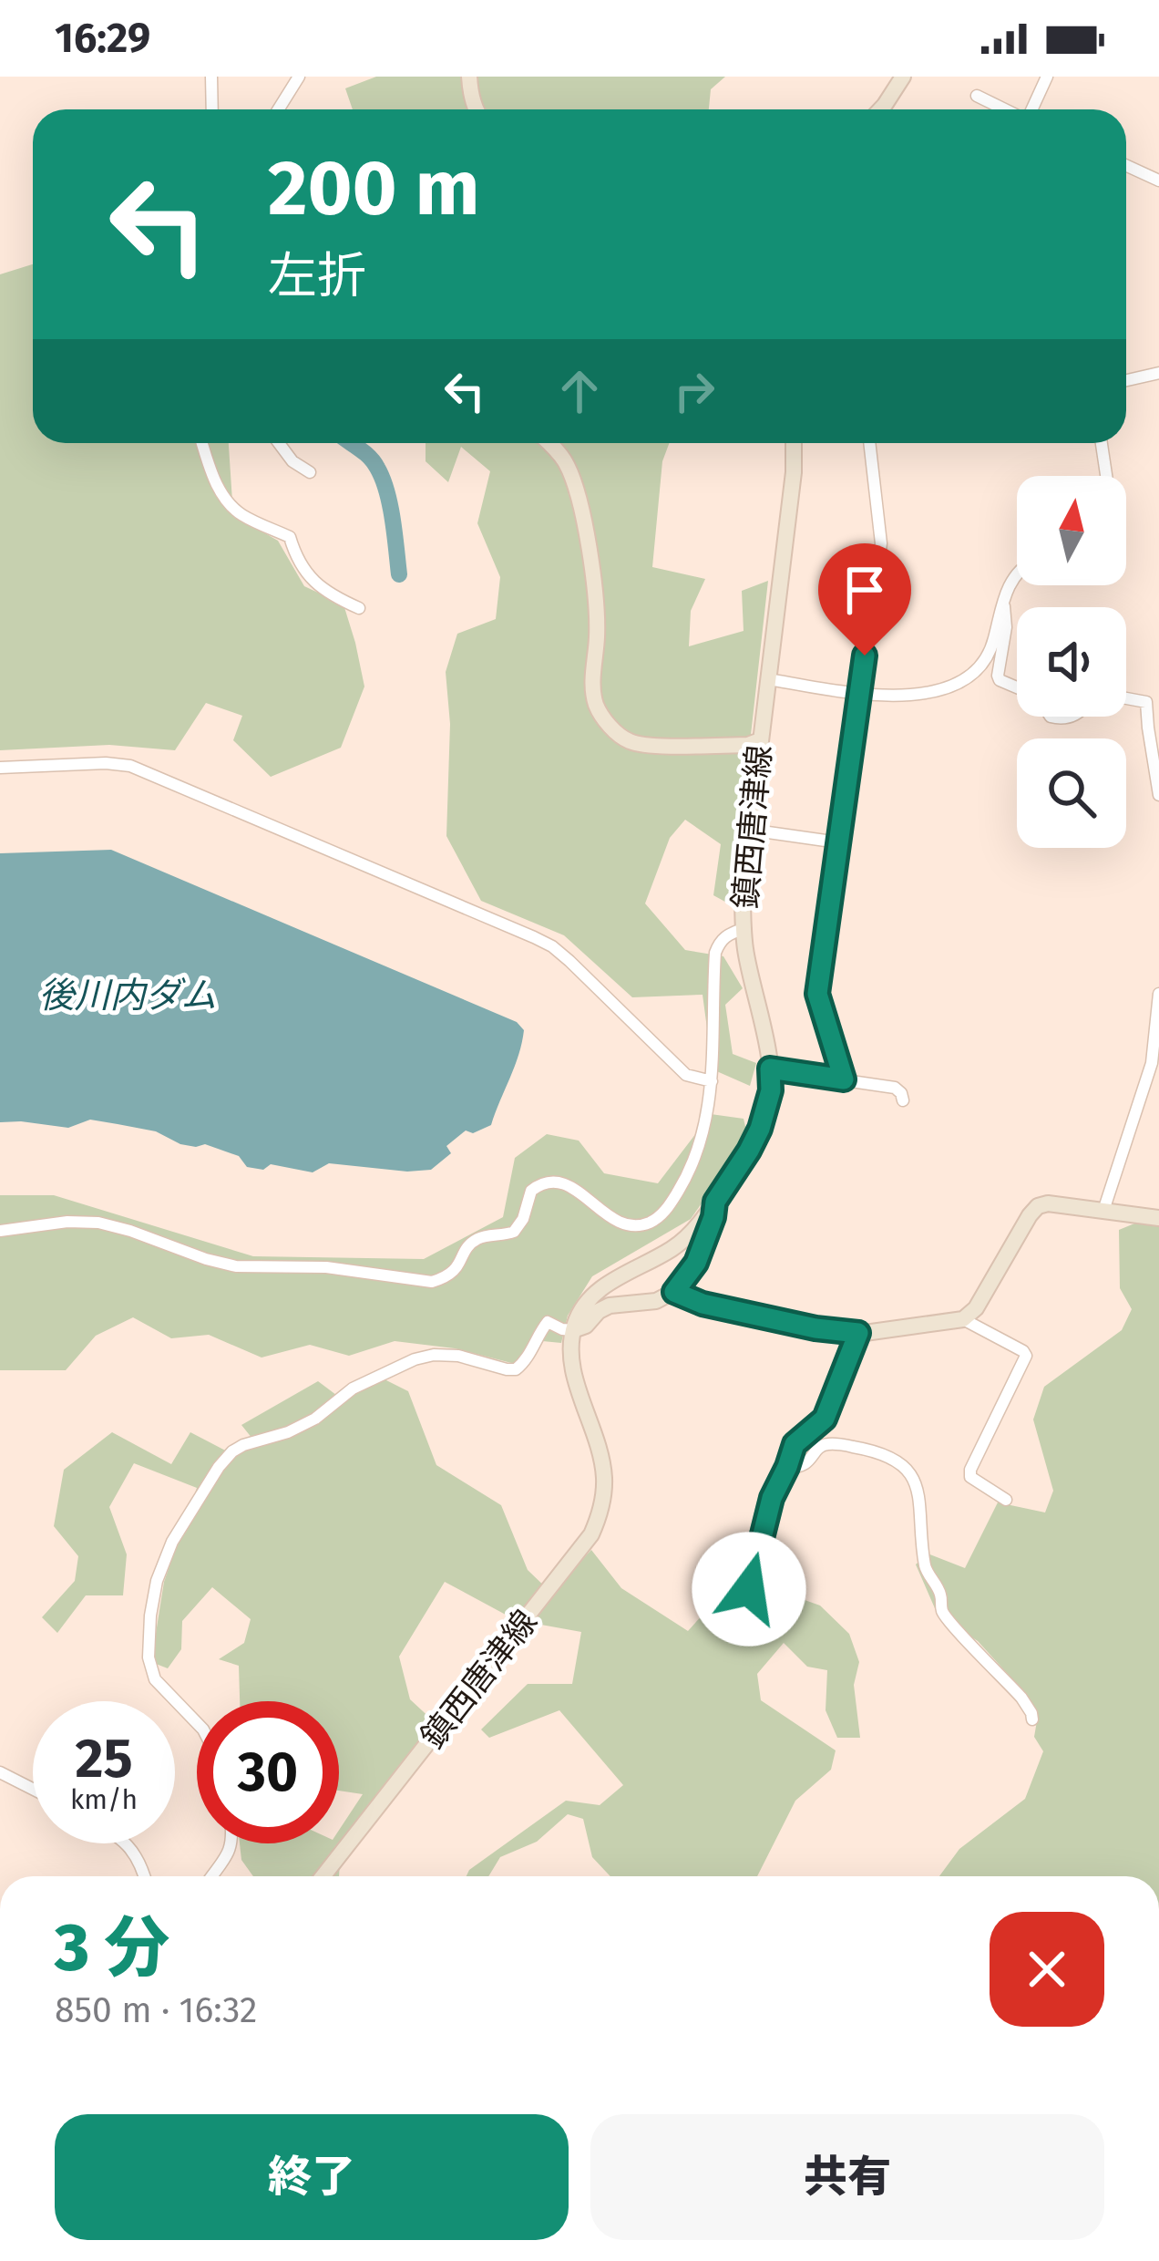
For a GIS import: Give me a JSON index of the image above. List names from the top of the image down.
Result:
{
  "streets": {
    "main road": ["鎮西唐津線"]
  },
  "water": ["後川内ダム"],
  "north": "top",
  "page": {
    "status": "16:29",
    "turn": ["200 m", "左折"],
    "speed": "25 km/h",
    "limit": "30",
    "heading": ["3 分", "850 m · 16:32"],
    "buttons": ["終了", "共有"]
  }
}
